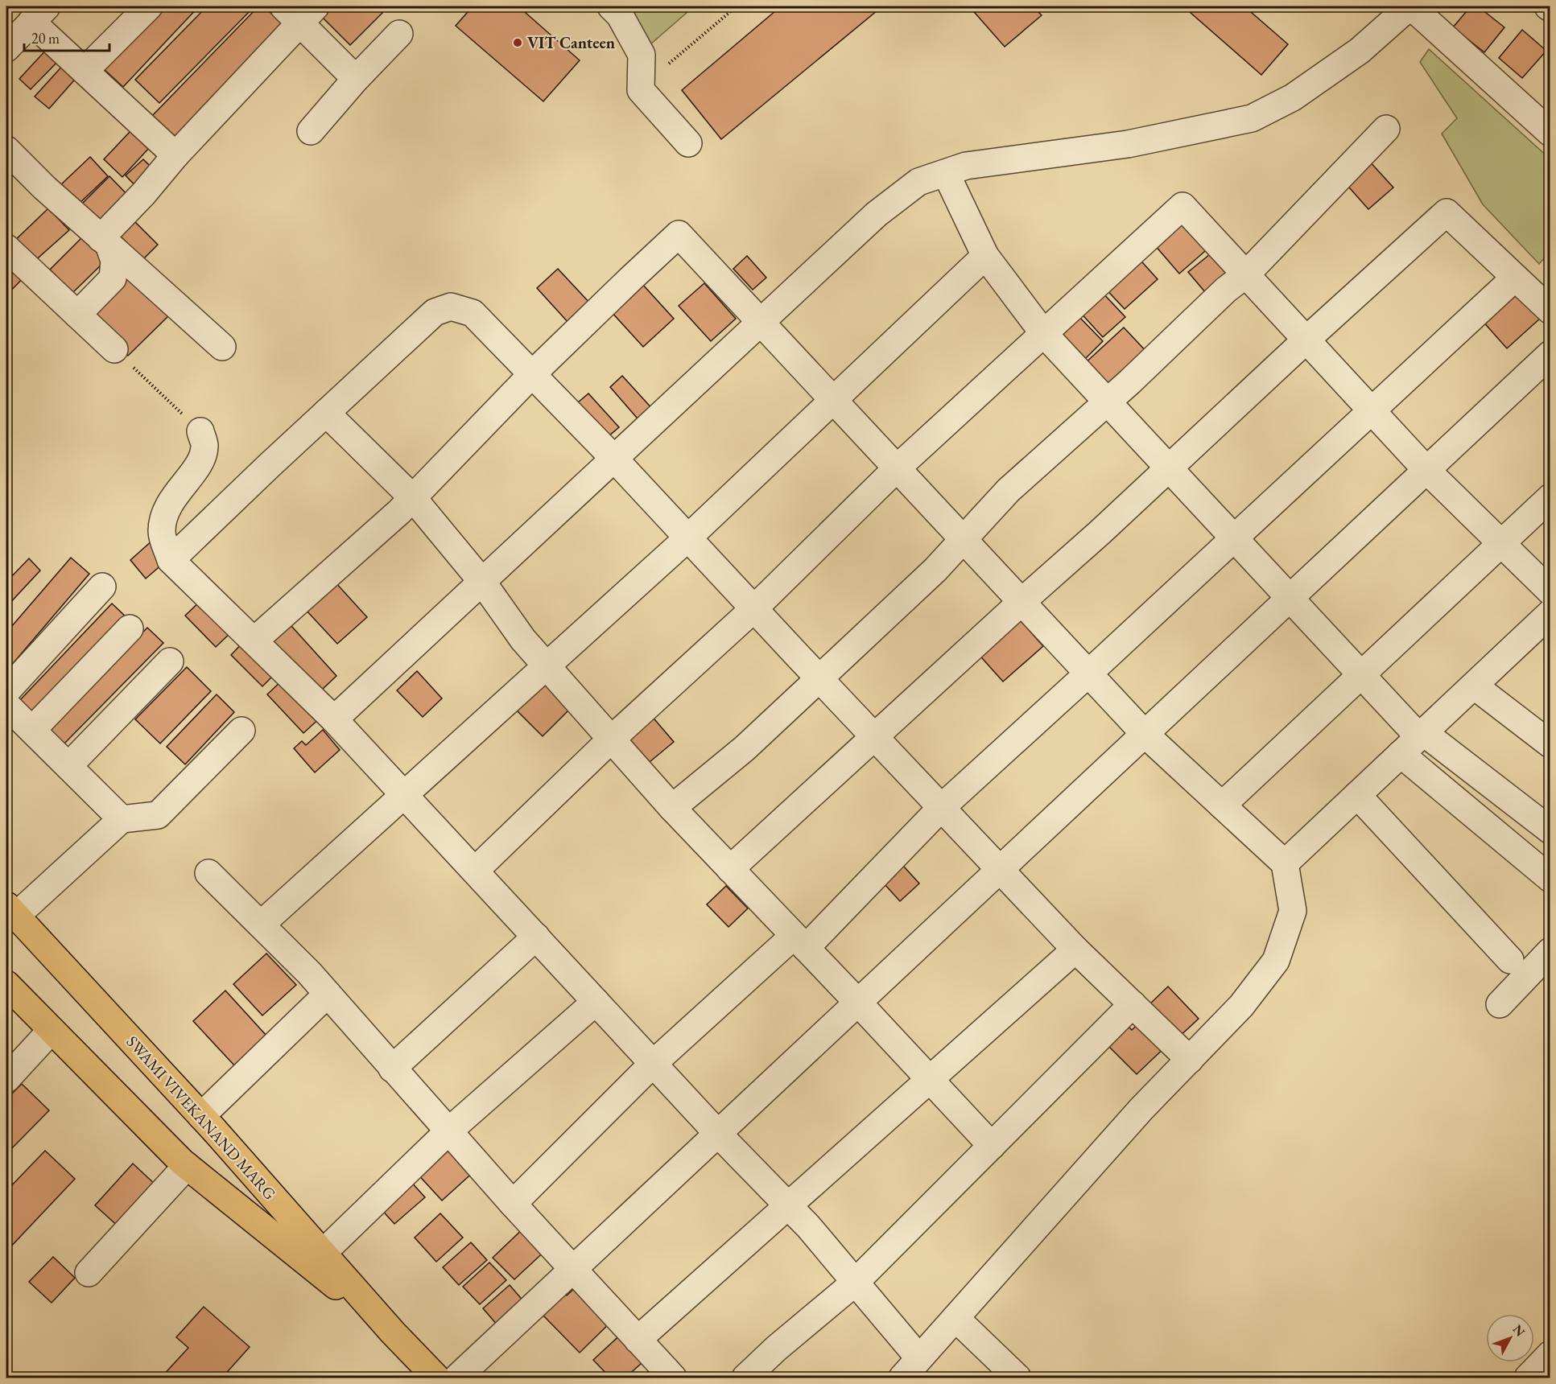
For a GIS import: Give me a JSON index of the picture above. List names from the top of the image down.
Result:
{
  "streets": {
    "main road": ["SWAMI VIVEKANAND MARG"]
  },
  "places": ["VIT Canteen"],
  "scale_bar": "20 m",
  "north": "top right"
}
